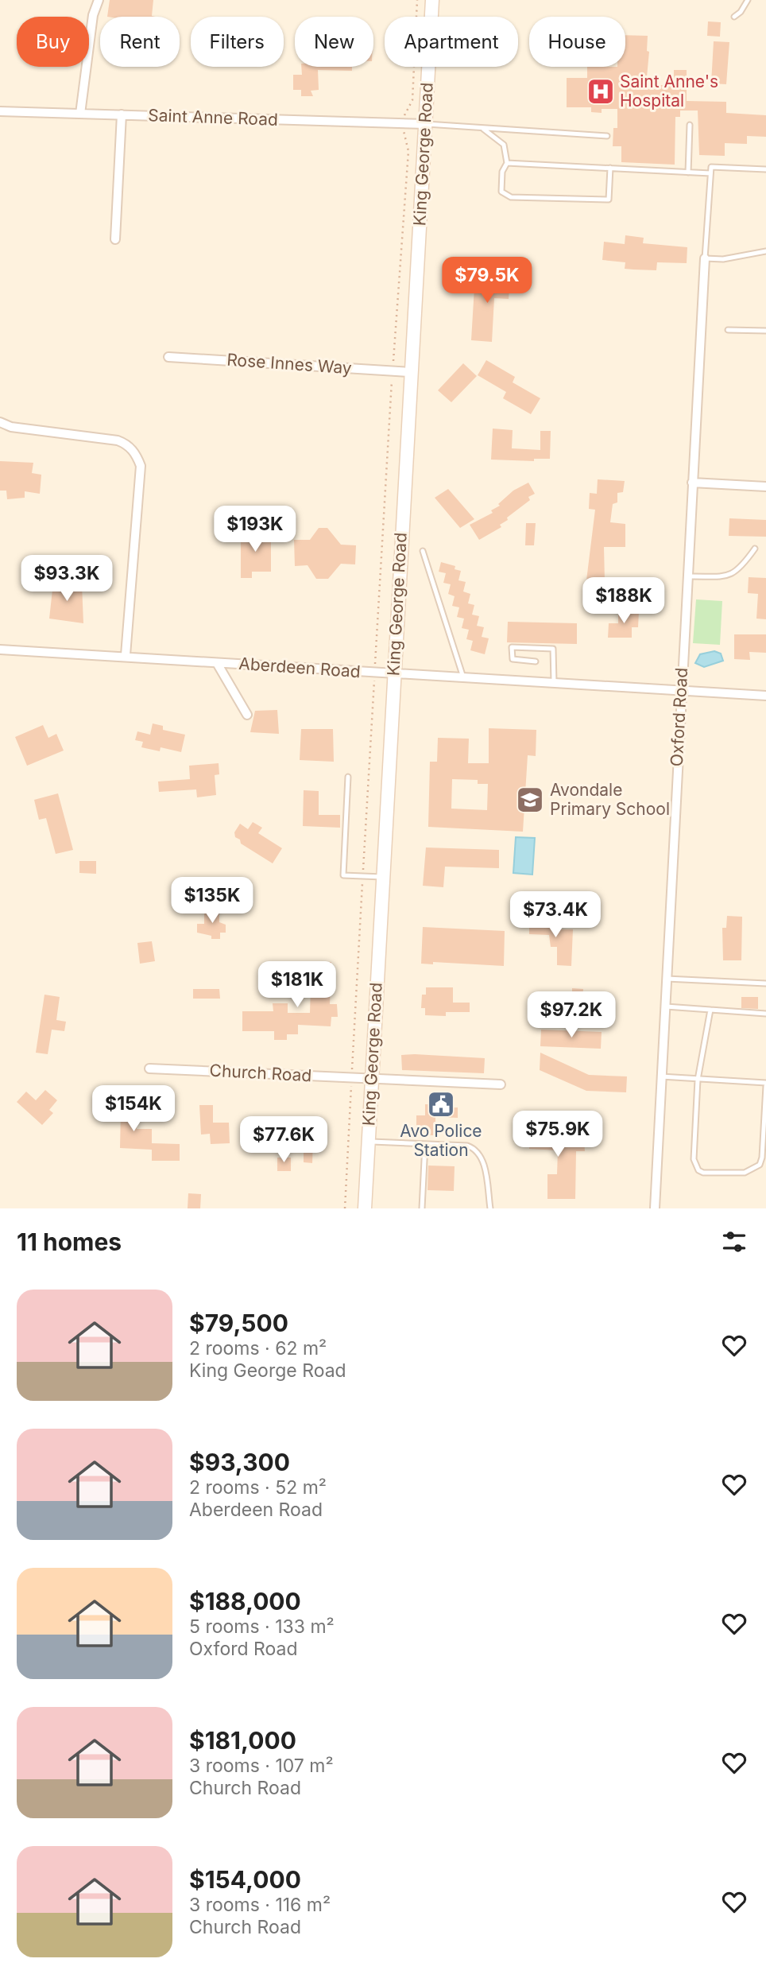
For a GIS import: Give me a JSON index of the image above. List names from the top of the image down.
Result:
{
  "streets": {
    "main road": ["King George Road"],
    "street": [
      "Saint Anne Road",
      "Rose Innes Way",
      "Aberdeen Road",
      "Oxford Road",
      "Church Road"
    ]
  },
  "crossings": [
    ["Saint Anne Road", "King George Road"],
    ["King George Road", "Rose Innes Way"],
    ["King George Road", "Aberdeen Road"],
    ["King George Road", "Church Road"],
    ["Aberdeen Road", "Oxford Road"]
  ],
  "places": {
    "hospital": ["Saint Anne's Hospital"],
    "school or university": ["Avondale Primary School"],
    "public building": ["Avo Police Station"]
  },
  "page": {
    "chip": [
      "Buy",
      "Rent",
      "Filters",
      "New",
      "Apartment",
      "House"
    ],
    "price": [
      "$79.5K",
      "$193K",
      "$93.3K",
      "$188K",
      "$135K",
      "$73.4K",
      "$181K",
      "$97.2K",
      "$154K",
      "$75.9K",
      "$77.6K"
    ],
    "heading": "11 homes",
    "list": [
      {
        "name": "$79,500",
        "note": "2 rooms · 62 m² · King George Road"
      },
      {
        "name": "$93,300",
        "note": "2 rooms · 52 m² · Aberdeen Road"
      },
      {
        "name": "$188,000",
        "note": "5 rooms · 133 m² · Oxford Road"
      },
      {
        "name": "$181,000",
        "note": "3 rooms · 107 m² · Church Road"
      },
      {
        "name": "$154,000",
        "note": "3 rooms · 116 m² · Church Road"
      }
    ]
  }
}
